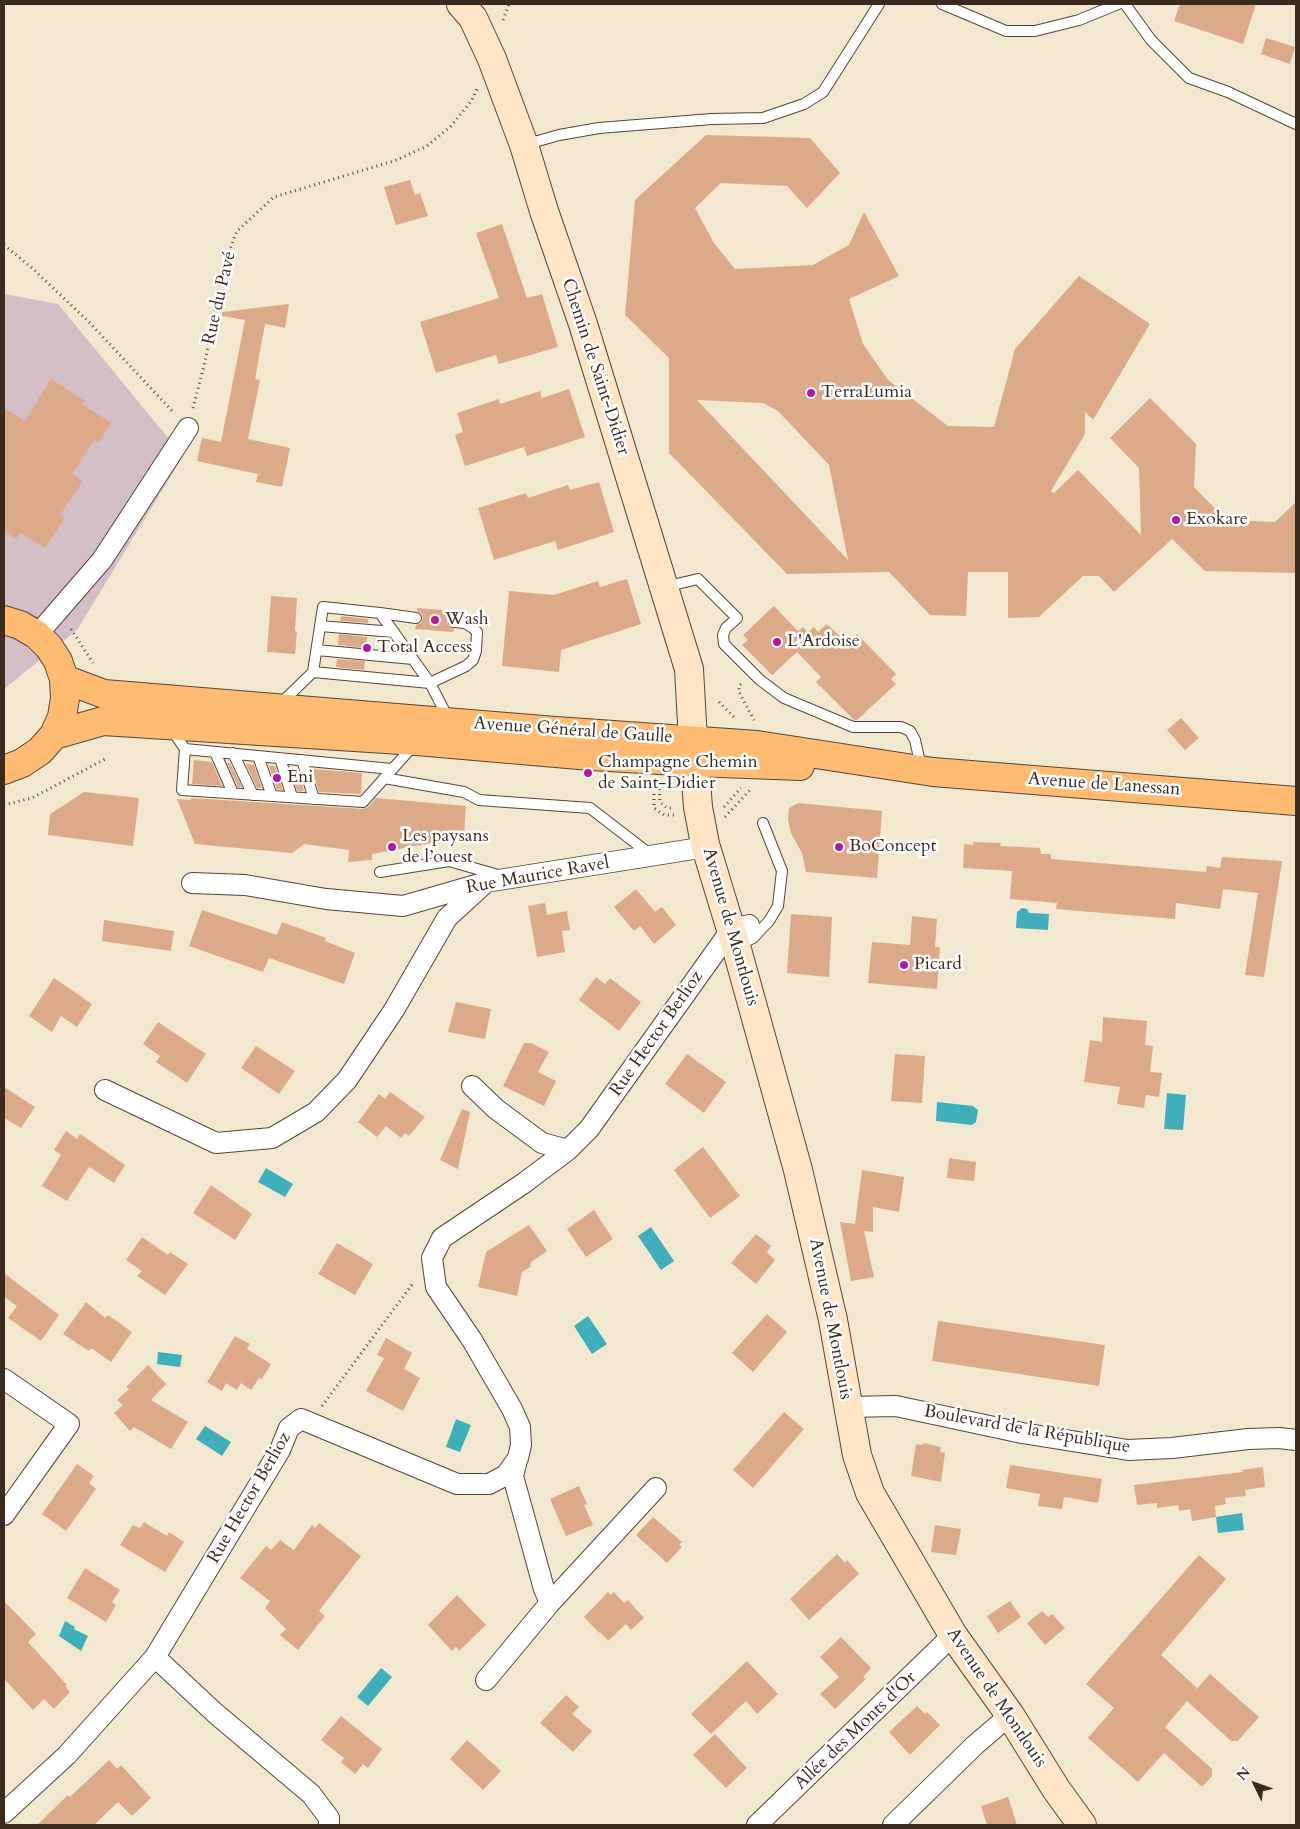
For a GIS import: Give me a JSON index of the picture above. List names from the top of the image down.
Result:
{
  "streets": {
    "main road": ["Avenue Général de Gaulle", "Avenue de Lanessan"],
    "street": [
      "Chemin de Saint-Didier",
      "Rue Maurice Ravel",
      "Avenue de Montlouis",
      "Rue Hector Berlioz",
      "Boulevard de la République",
      "Allée des Monts d'Or"
    ],
    "path": ["Rue du Pavé"]
  },
  "crossings": [
    ["Rue du Pavé", "Chemin de Saint-Didier"],
    ["Chemin de Saint-Didier", "Avenue Général de Gaulle"],
    ["Chemin de Saint-Didier", "Avenue de Montlouis"],
    ["Avenue Général de Gaulle", "Avenue de Lanessan"],
    ["Avenue Général de Gaulle", "Avenue de Montlouis"],
    ["Rue Maurice Ravel", "Avenue de Montlouis"],
    ["Avenue de Montlouis", "Rue Hector Berlioz"],
    ["Avenue de Montlouis", "Boulevard de la République"],
    ["Avenue de Montlouis", "Allée des Monts d'Or"]
  ],
  "places": [
    "TerraLumia",
    "Exokare",
    "Wash",
    "L'Ardoise",
    "Total Access",
    "Champagne Chemin de Saint-Didier",
    "Eni",
    "Les paysans de l’ouest",
    "BoConcept",
    "Picard"
  ],
  "north": "top left"
}
